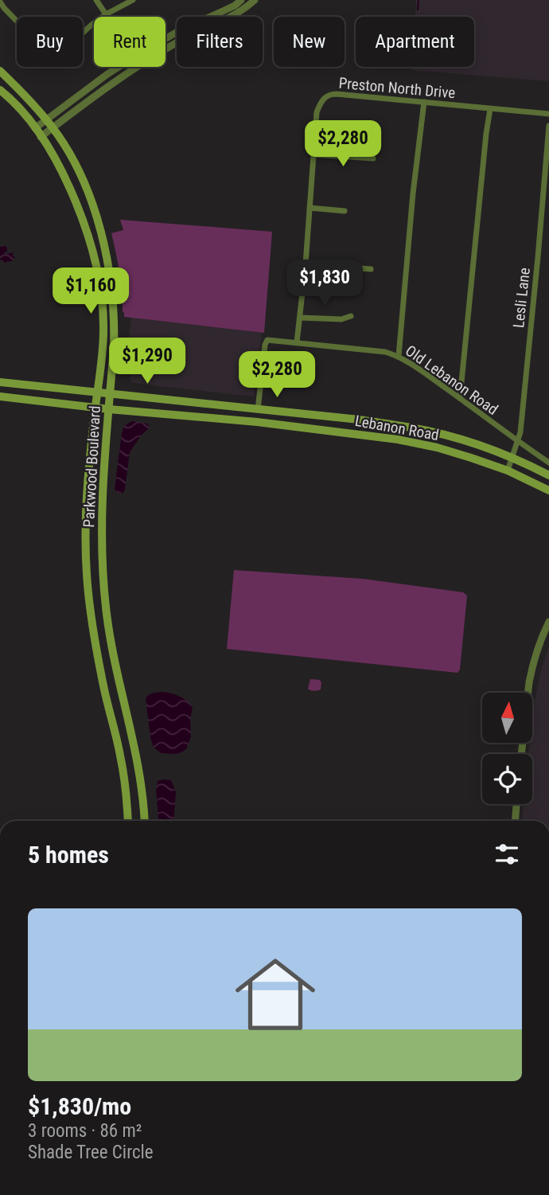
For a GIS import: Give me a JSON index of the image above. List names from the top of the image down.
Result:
{
  "streets": {
    "main road": ["Lebanon Road", "Parkwood Boulevard"],
    "street": ["Preston North Drive", "Lesli Lane", "Old Lebanon Road"]
  },
  "crossings": [
    ["Preston North Drive", "Old Lebanon Road"],
    ["Lesli Lane", "Old Lebanon Road"],
    ["Lesli Lane", "Lebanon Road"],
    ["Old Lebanon Road", "Lebanon Road"],
    ["Lebanon Road", "Parkwood Boulevard"]
  ],
  "north": "top",
  "page": {
    "chip": [
      "Buy",
      "Rent",
      "Filters",
      "New",
      "Apartment"
    ],
    "price": [
      "$2,280",
      "$1,830",
      "$1,160",
      "$1,290",
      "$2,280"
    ],
    "heading": "5 homes",
    "list": [
      {
        "name": "$1,830/mo",
        "note": "3 rooms · 86 m² · Shade Tree Circle"
      }
    ]
  }
}
